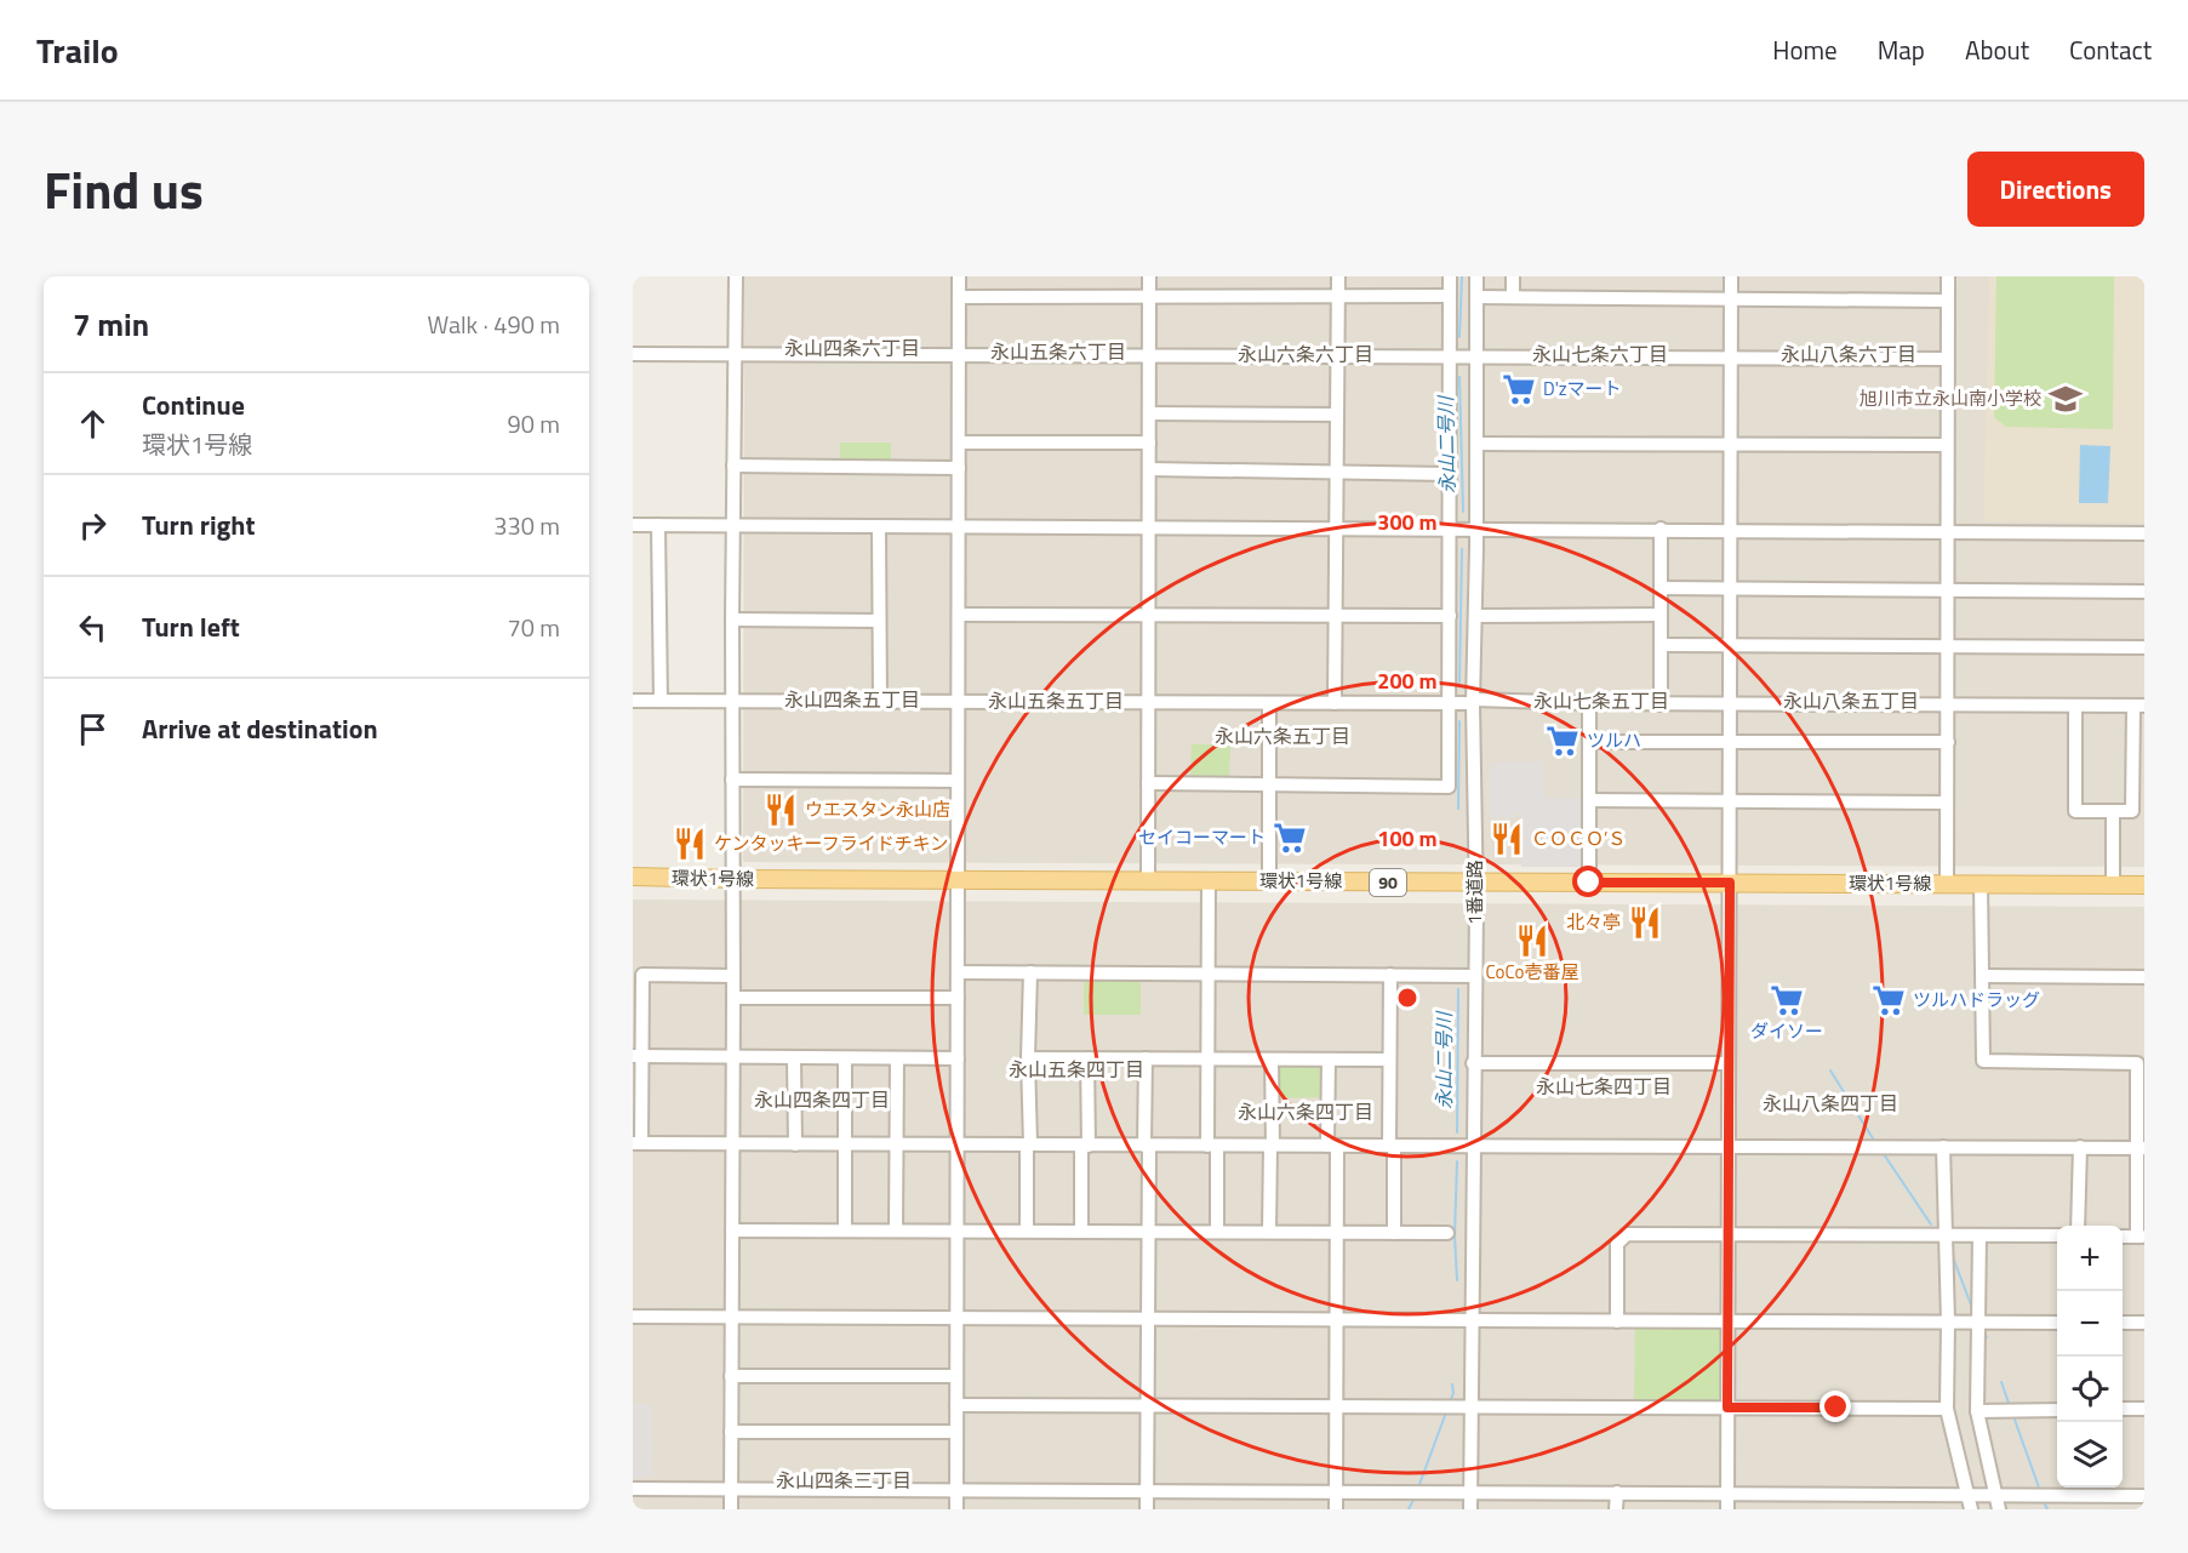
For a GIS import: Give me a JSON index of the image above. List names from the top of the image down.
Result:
{
  "streets": {
    "main road": ["環状1号線", "90"],
    "street": ["1番道路"]
  },
  "crossings": [
    ["環状1号線", "1番道路"]
  ],
  "districts": [
    "永山四条六丁目",
    "永山五条六丁目",
    "永山六条六丁目",
    "永山七条六丁目",
    "永山八条六丁目",
    "永山四条五丁目",
    "永山五条五丁目",
    "永山七条五丁目",
    "永山八条五丁目",
    "永山六条五丁目",
    "永山五条四丁目",
    "永山七条四丁目",
    "永山四条四丁目",
    "永山八条四丁目",
    "永山六条四丁目",
    "永山四条三丁目"
  ],
  "water": ["永山二号川"],
  "places": {
    "supermarket": [
      "D'zマート",
      "ツルハ",
      "セイコーマート",
      "ダイソー",
      "ツルハドラッグ"
    ],
    "school or university": ["旭川市立永山南小学校"],
    "restaurant": [
      "ウエスタン永山店",
      "ＣＯＣＯ’Ｓ",
      "ケンタッキーフライドチキン",
      "北々亭",
      "CoCo壱番屋"
    ]
  },
  "page": {
    "header": "Trailo",
    "nav": [
      "Home",
      "Map",
      "About",
      "Contact"
    ],
    "title": "Find us",
    "buttons": "Directions",
    "heading": ["7 min", "Walk · 490 m"],
    "list": [
      ["Continue", "環状1号線", "90 m"],
      ["Turn right", "330 m"],
      ["Turn left", "70 m"],
      "Arrive at destination"
    ],
    "map_buttons": ["+", "−"]
  },
  "rings": ["300 m", "200 m", "100 m"]
}
